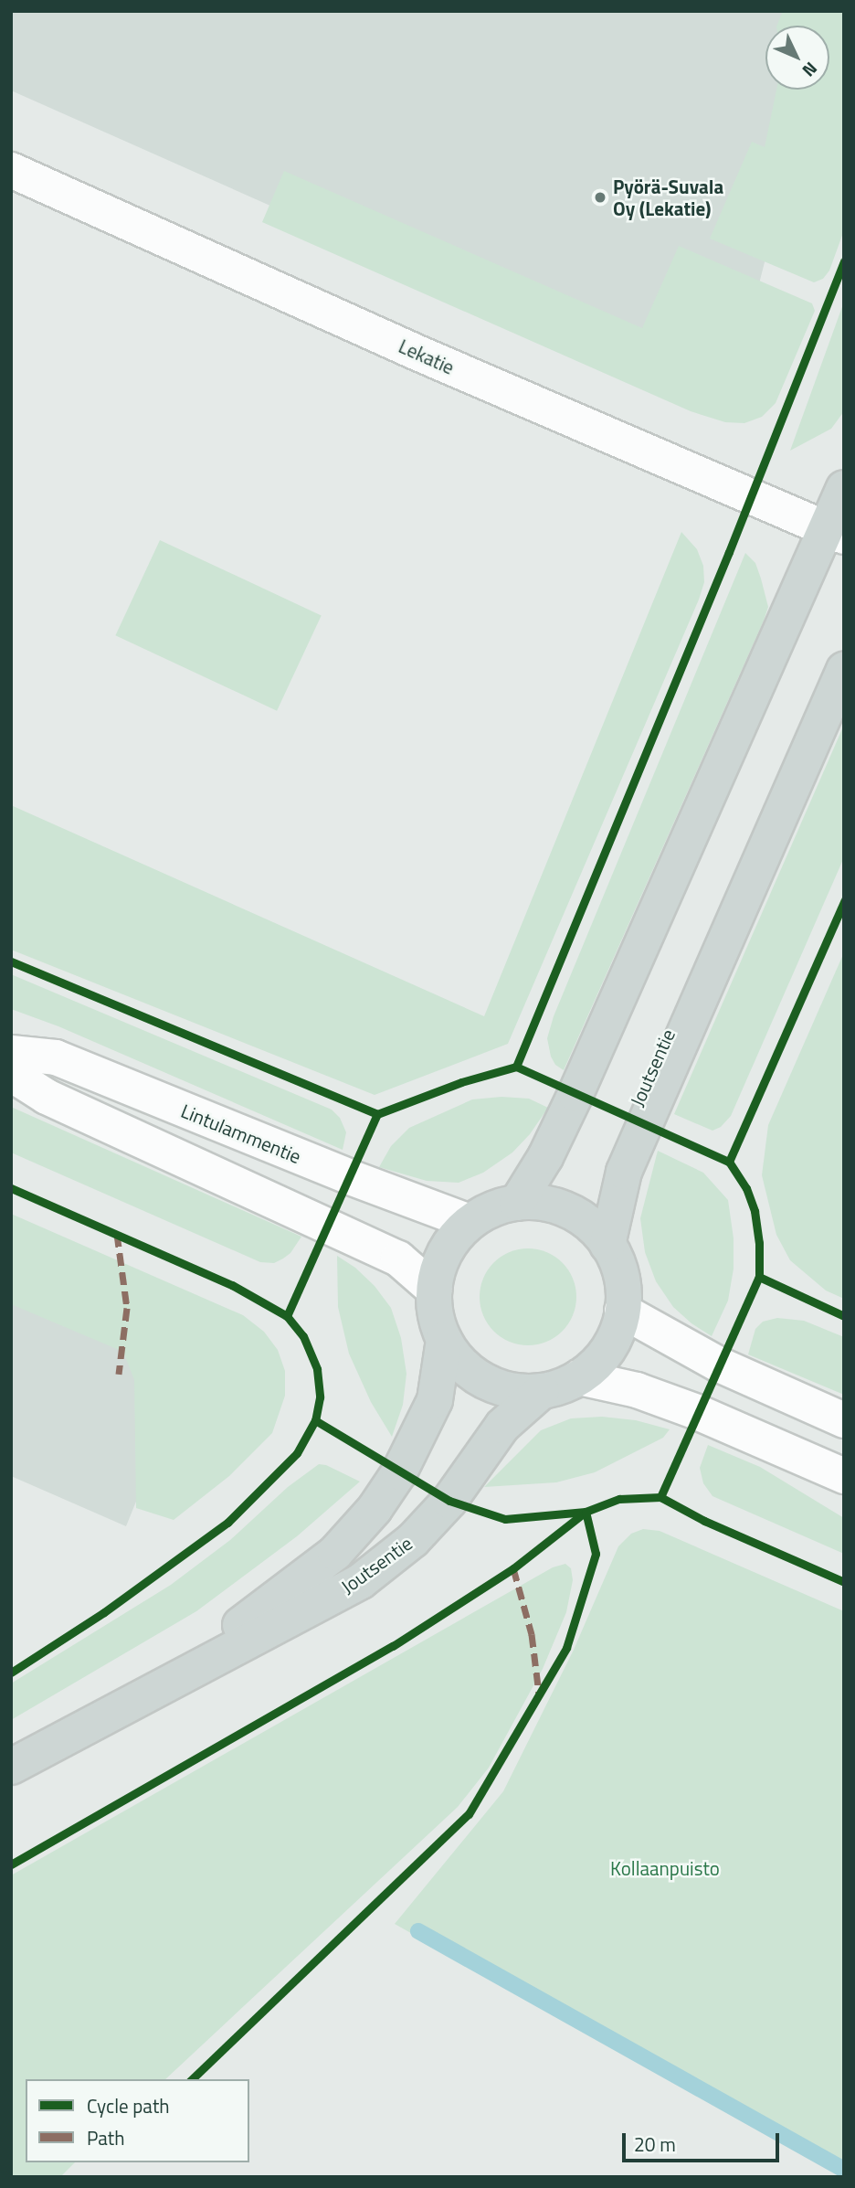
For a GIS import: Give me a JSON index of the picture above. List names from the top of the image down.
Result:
{
  "streets": {
    "main road": ["Joutsentie"],
    "street": ["Lekatie", "Lintulammentie"]
  },
  "crossings": [
    ["Joutsentie", "Lintulammentie"]
  ],
  "parks": ["Kollaanpuisto"],
  "places": ["Pyörä-Suvala Oy (Lekatie)"],
  "legend": ["Cycle path", "Path"],
  "scale_bar": "20 m",
  "north": "bottom right"
}
